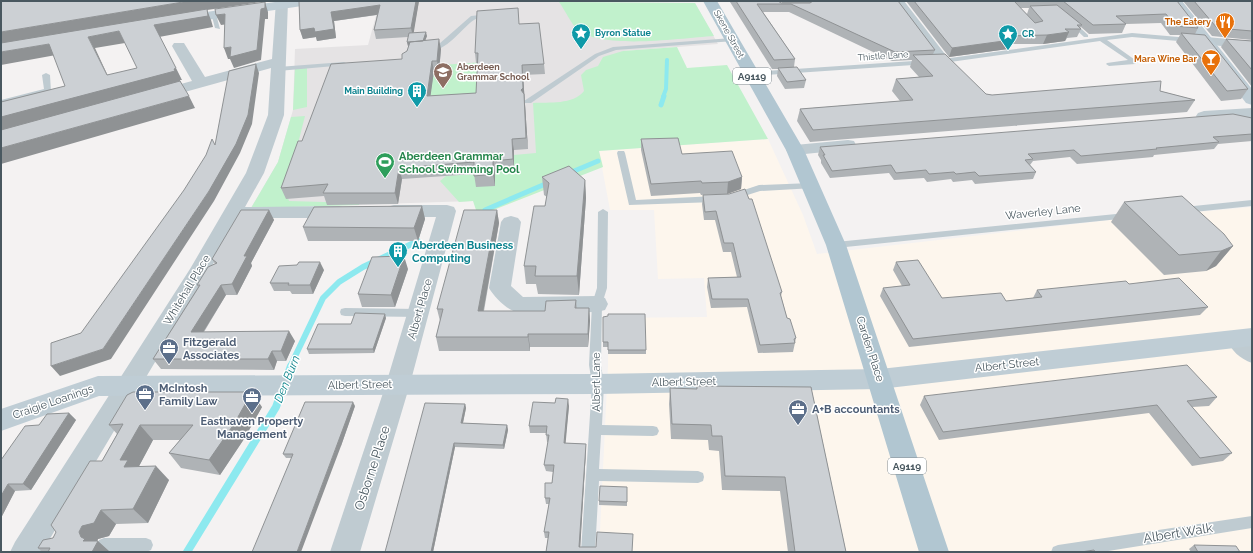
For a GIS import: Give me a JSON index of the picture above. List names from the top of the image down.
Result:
{
  "streets": {
    "main road": ["Skene Street", "A9119", "Carden Place"],
    "street": [
      "Whitehall Place",
      "Albert Place",
      "Albert Street",
      "Craigie Loanings",
      "Osborne Place"
    ],
    "lane": [
      "Thistle Lane",
      "Waverley Lane",
      "Albert Lane",
      "Albert Walk"
    ]
  },
  "crossings": [
    ["Skene Street", "Thistle Lane"],
    ["Skene Street", "Carden Place"],
    ["Waverley Lane", "Carden Place"],
    ["Whitehall Place", "Albert Street"],
    ["Whitehall Place", "Craigie Loanings"],
    ["Albert Place", "Albert Street"],
    ["Albert Place", "Osborne Place"],
    ["Carden Place", "Albert Street"],
    ["Albert Street", "Albert Lane"],
    ["Albert Street", "Craigie Loanings"],
    ["Albert Street", "Osborne Place"]
  ],
  "water": ["Den Burn"],
  "places": {
    "restaurant": ["The Eatery"],
    "place": ["Byron Statue", "CR"],
    "bar": ["Mara Wine Bar"],
    "school or university": ["Aberdeen Grammar School"],
    "building": ["Main Building", "Aberdeen Business Computing"],
    "sports": ["Aberdeen Grammar School Swimming Pool"],
    "office": [
      "Fitzgerald Associates",
      "McIntosh Family Law",
      "Easthaven Property Management",
      "A+B accountants"
    ]
  }
}
